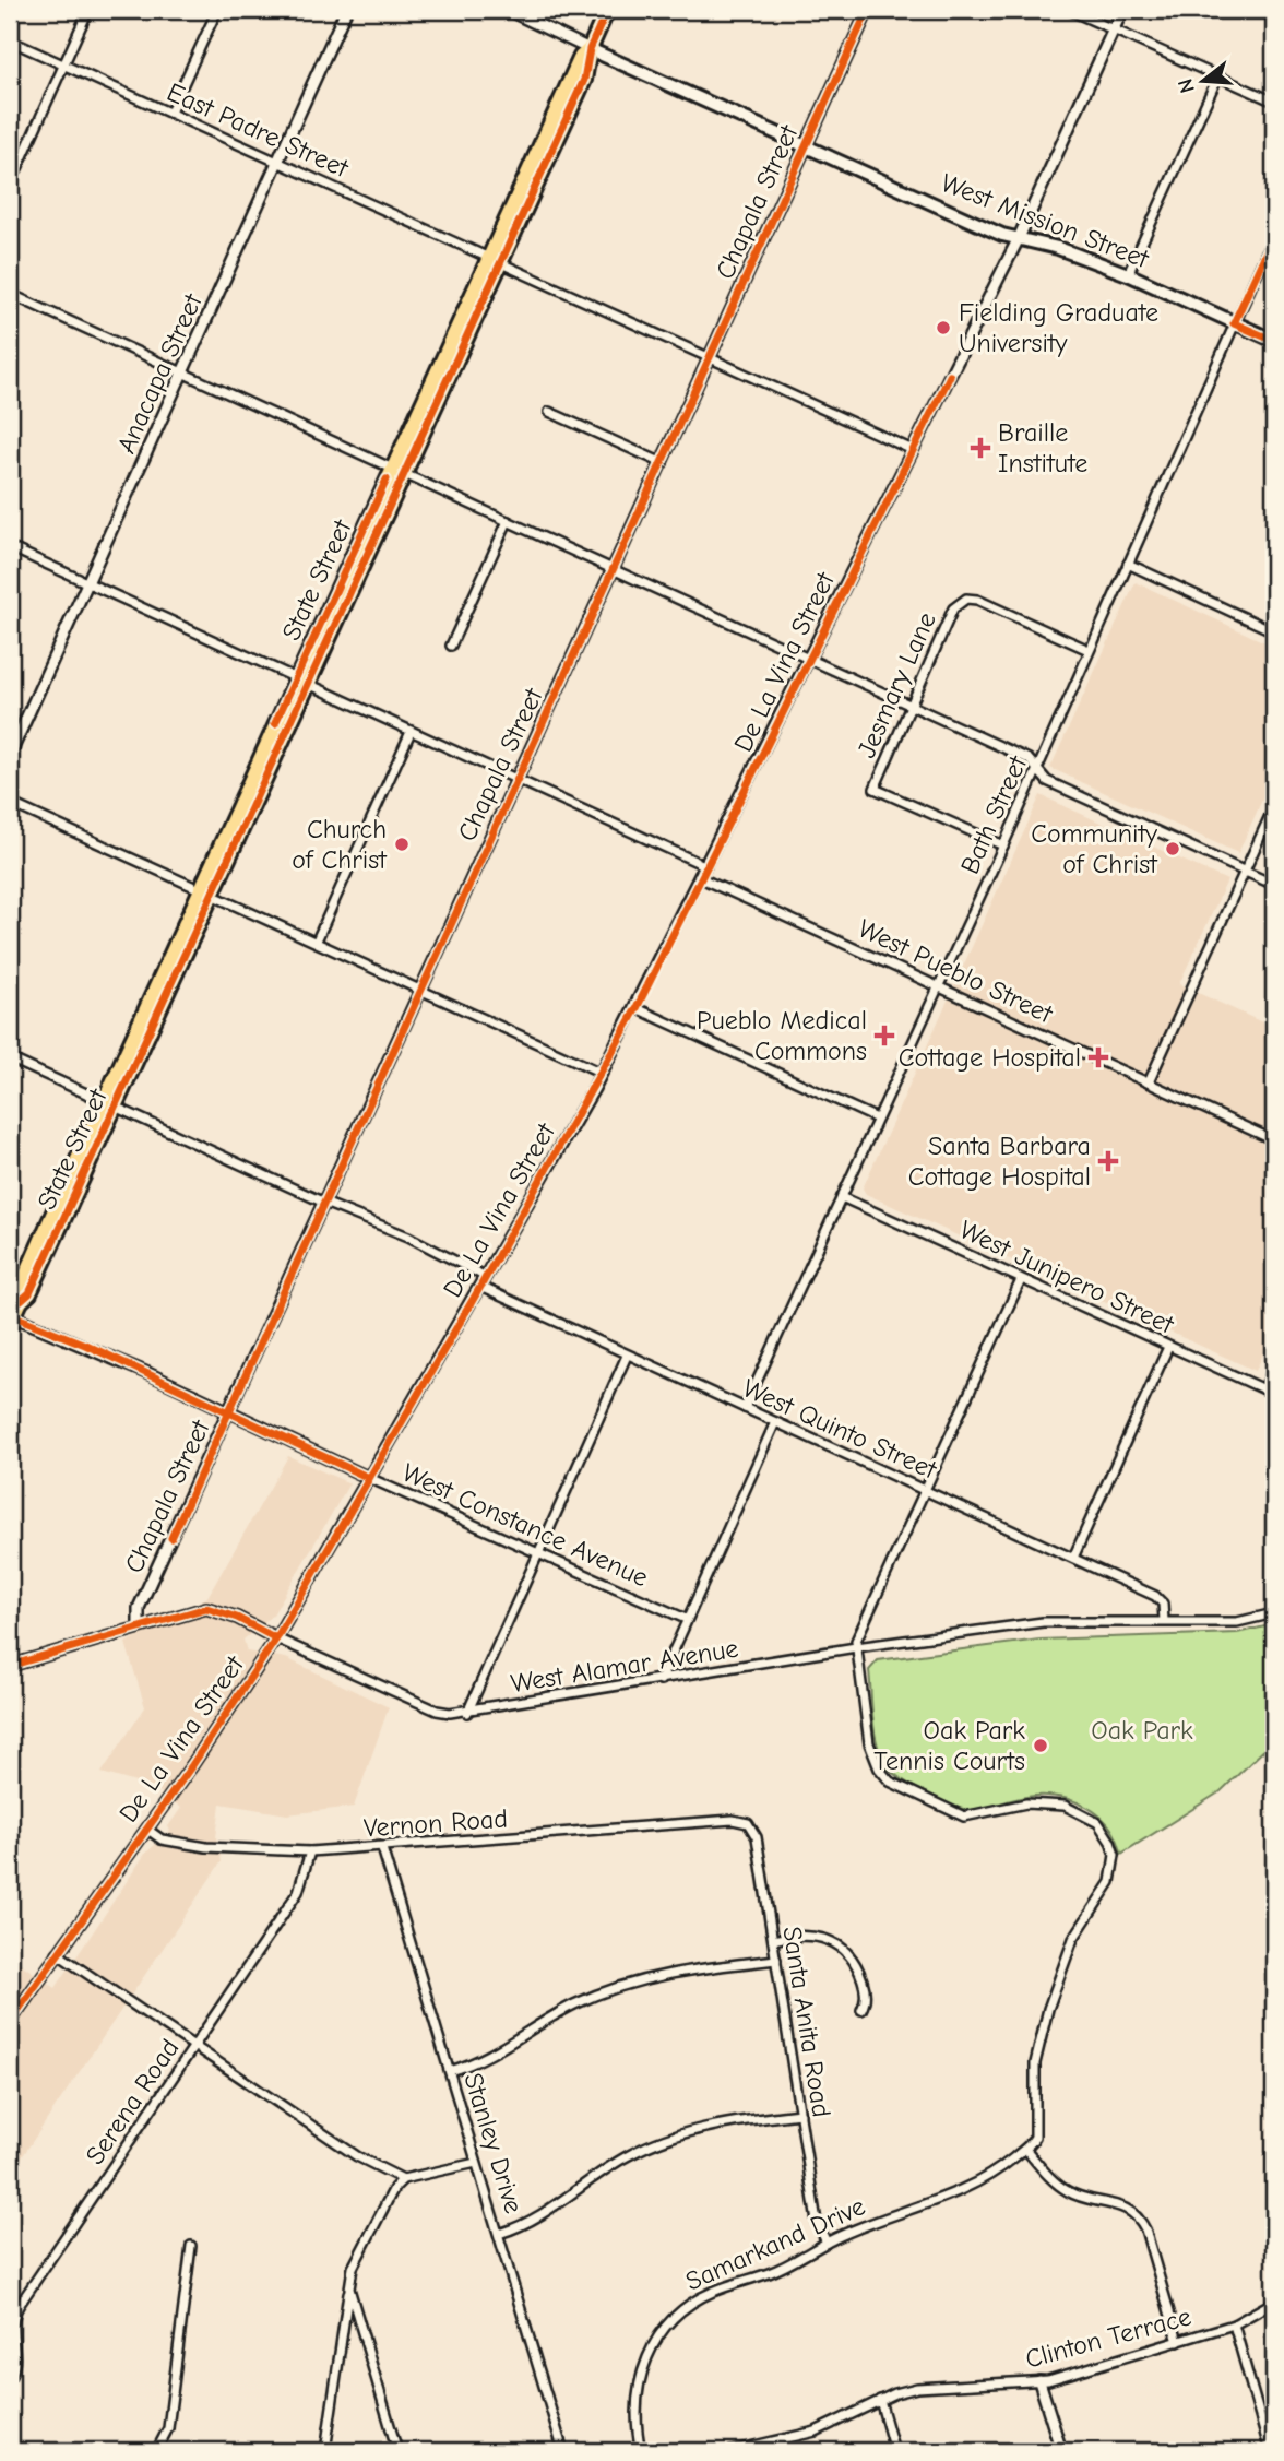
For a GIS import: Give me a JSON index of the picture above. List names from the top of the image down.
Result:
{
  "streets": {
    "main road": ["West Mission Street", "State Street"],
    "street": [
      "East Padre Street",
      "Chapala Street",
      "Anacapa Street",
      "De La Vina Street",
      "Jesmary Lane",
      "Bath Street",
      "West Pueblo Street",
      "West Junipero Street",
      "West Quinto Street",
      "West Constance Avenue",
      "West Alamar Avenue",
      "Vernon Road",
      "Santa Anita Road",
      "Serena Road",
      "Stanley Drive",
      "Samarkand Drive",
      "Clinton Terrace"
    ]
  },
  "crossings": [
    ["East Padre Street", "Chapala Street"],
    ["East Padre Street", "Anacapa Street"],
    ["East Padre Street", "State Street"],
    ["East Padre Street", "De La Vina Street"],
    ["Chapala Street", "West Mission Street"],
    ["Chapala Street", "West Quinto Street"],
    ["Chapala Street", "West Constance Avenue"],
    ["Chapala Street", "West Alamar Avenue"],
    ["West Mission Street", "State Street"],
    ["West Mission Street", "De La Vina Street"],
    ["West Mission Street", "Bath Street"],
    ["State Street", "West Quinto Street"],
    ["State Street", "West Constance Avenue"],
    ["De La Vina Street", "West Pueblo Street"],
    ["De La Vina Street", "West Quinto Street"],
    ["De La Vina Street", "West Constance Avenue"],
    ["De La Vina Street", "West Alamar Avenue"],
    ["De La Vina Street", "Vernon Road"],
    ["Jesmary Lane", "Bath Street"],
    ["Bath Street", "West Pueblo Street"],
    ["Bath Street", "West Junipero Street"],
    ["Bath Street", "West Quinto Street"],
    ["West Quinto Street", "West Alamar Avenue"],
    ["Vernon Road", "Santa Anita Road"],
    ["Vernon Road", "Serena Road"],
    ["Vernon Road", "Stanley Drive"],
    ["Santa Anita Road", "Samarkand Drive"]
  ],
  "parks": ["Oak Park"],
  "places": {
    "other": [
      "Fielding Graduate University",
      "Church of Christ",
      "Community of Christ",
      "Oak Park Tennis Courts"
    ],
    "health": [
      "Braille Institute",
      "Pueblo Medical Commons",
      "Cottage Hospital",
      "Santa Barbara Cottage Hospital"
    ]
  },
  "north": "left"
}
